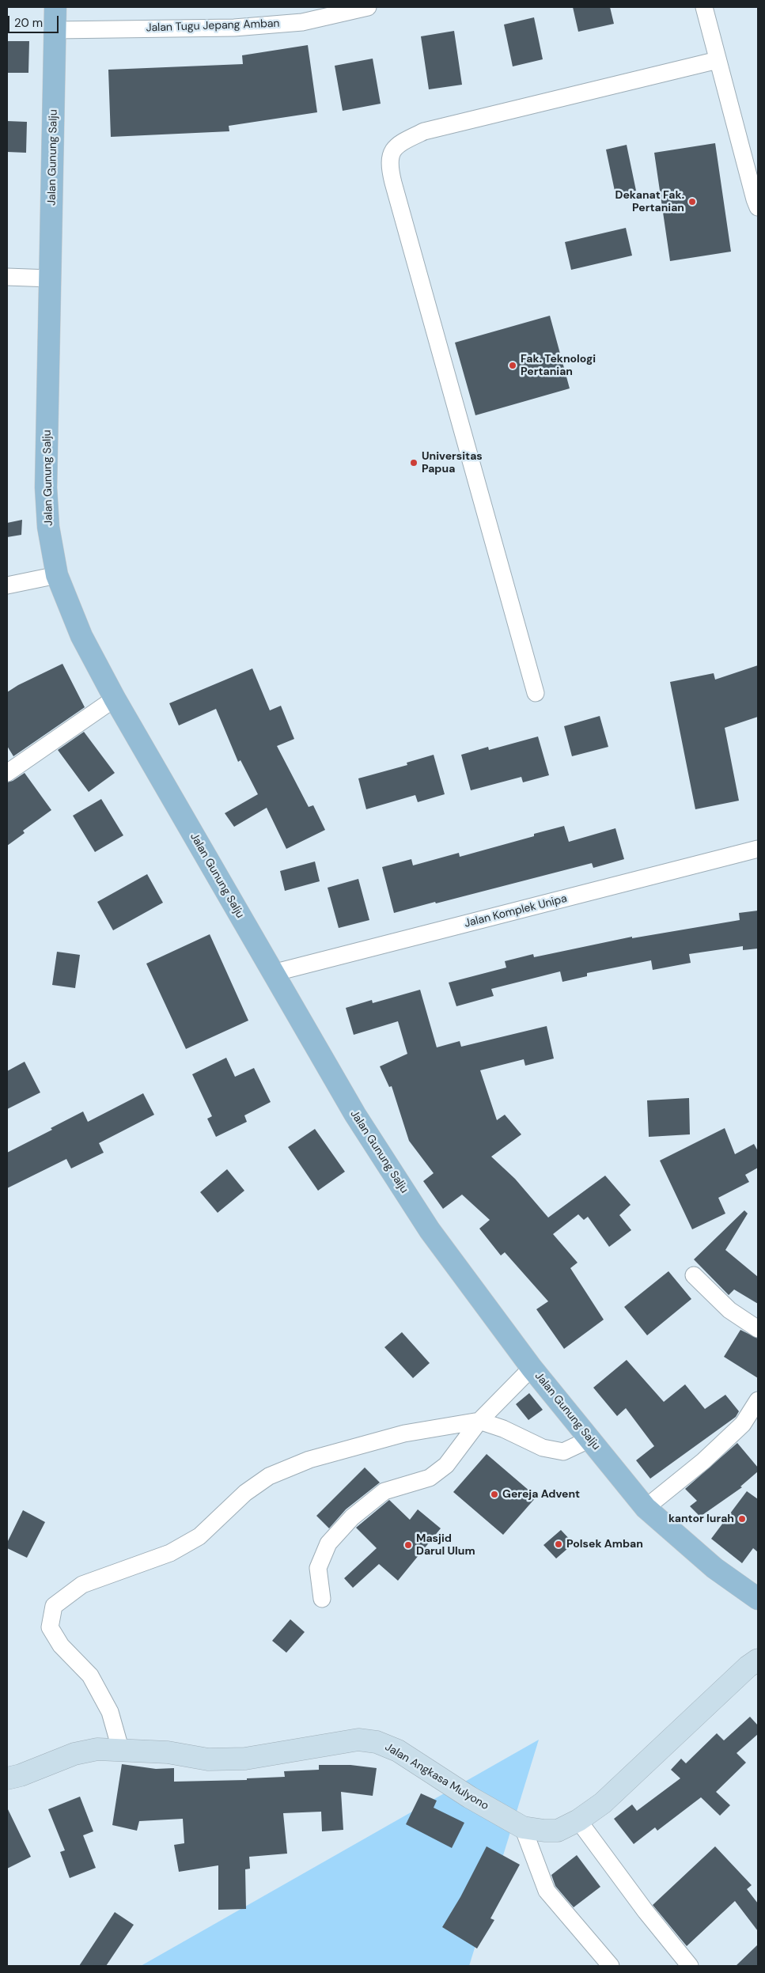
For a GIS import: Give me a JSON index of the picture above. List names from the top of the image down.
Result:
{
  "streets": {
    "main road": ["Jalan Gunung Salju", "Jalan Angkasa Mulyono"],
    "street": ["Jalan Tugu Jepang Amban", "Jalan Komplek Unipa"]
  },
  "crossings": [
    ["Jalan Tugu Jepang Amban", "Jalan Gunung Salju"],
    ["Jalan Gunung Salju", "Jalan Komplek Unipa"]
  ],
  "places": [
    "Dekanat Fak. Pertanian",
    "Fak. Teknologi Pertanian",
    "Universitas Papua",
    "Gereja Advent",
    "kantor lurah",
    "Polsek Amban",
    "Masjid Darul Ulum"
  ],
  "scale_bar": "20 m"
}
